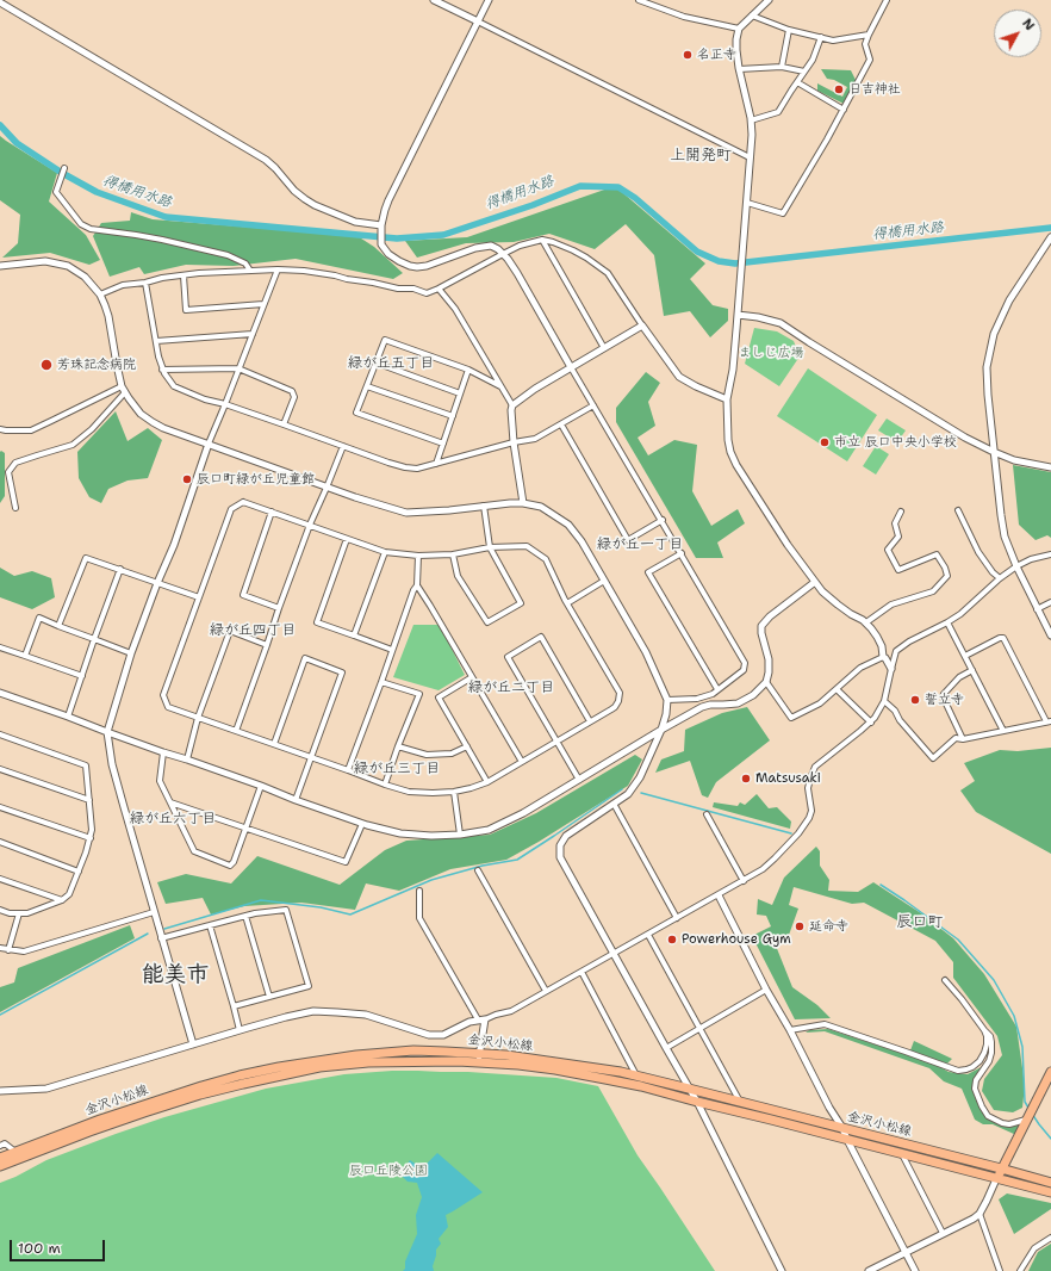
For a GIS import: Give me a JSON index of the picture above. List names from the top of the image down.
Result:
{
  "streets": {
    "main road": ["金沢小松線"]
  },
  "districts": [
    "上開発町",
    "緑が丘五丁目",
    "緑が丘一丁目",
    "緑が丘四丁目",
    "緑が丘二丁目",
    "緑が丘三丁目",
    "緑が丘六丁目",
    "辰口町",
    "能美市"
  ],
  "water": ["得橋用水路"],
  "parks": ["ましじ広場", "辰口丘陵公園"],
  "places": [
    "名正寺",
    "日吉神社",
    "芳珠記念病院",
    "市立 辰口中央小学校",
    "辰口町緑が丘児童館",
    "誓立寺",
    "Matsusaki",
    "延命寺",
    "Powerhouse Gym"
  ],
  "scale_bar": "100 m",
  "north": "top right"
}
